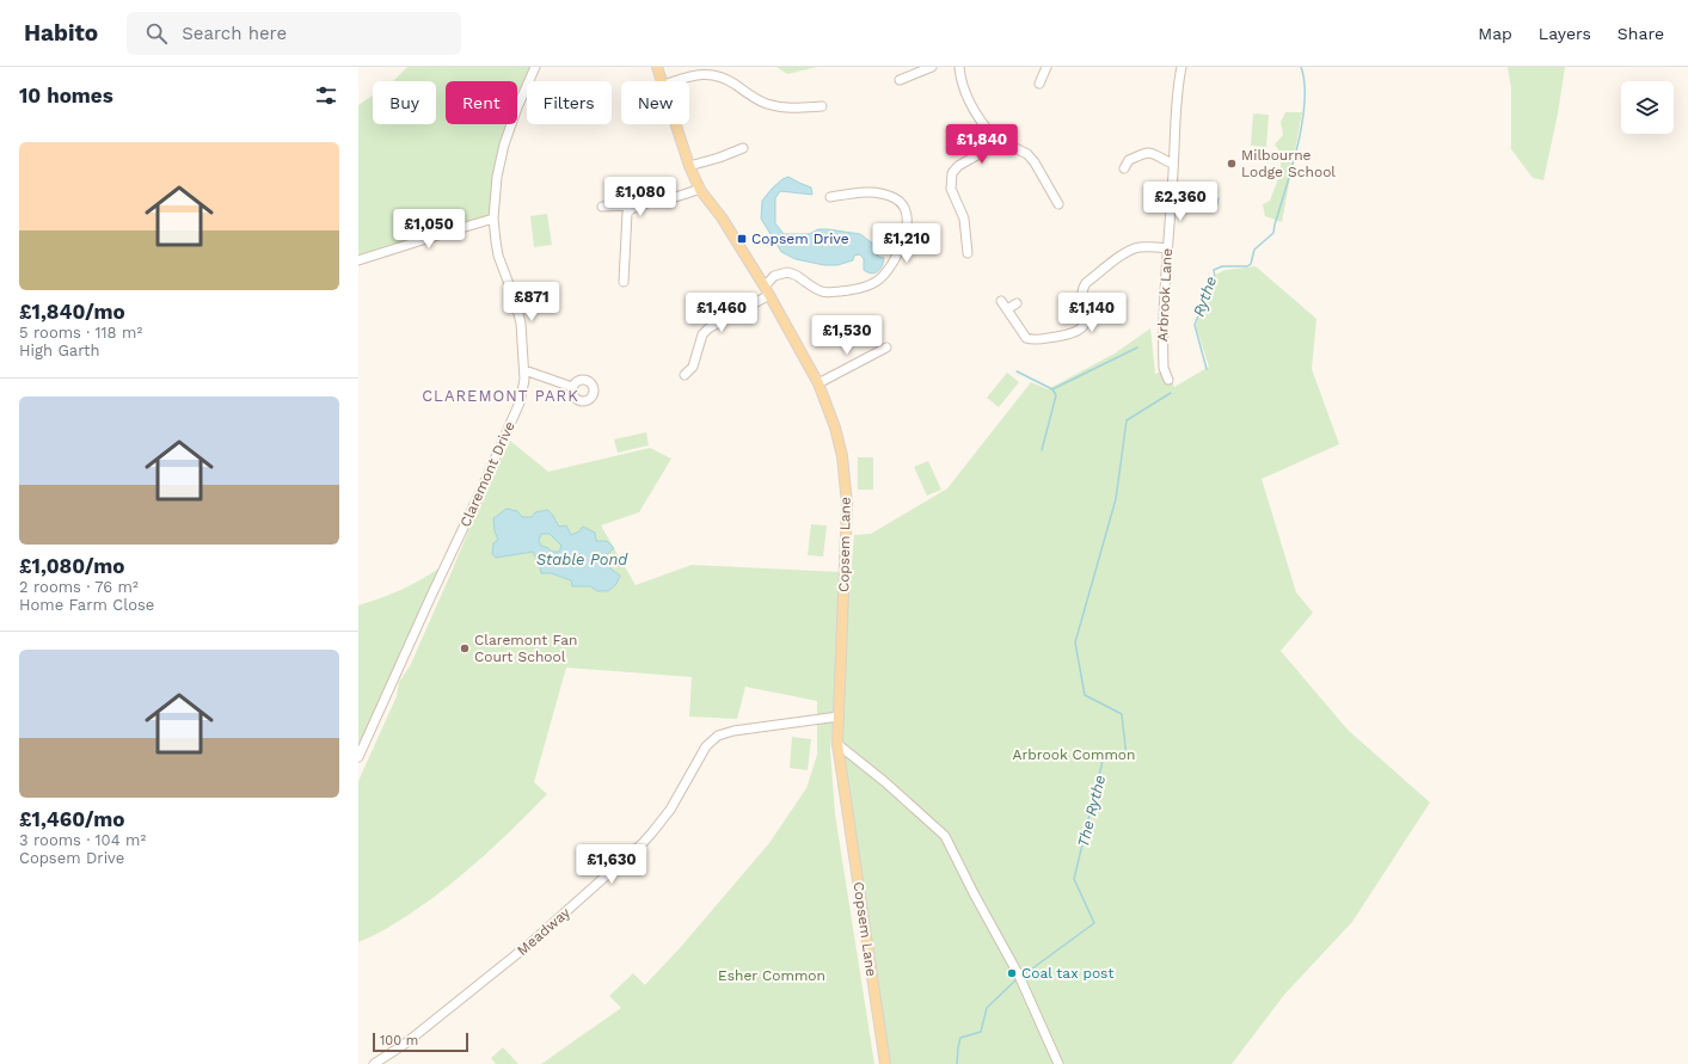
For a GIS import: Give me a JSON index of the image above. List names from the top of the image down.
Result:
{
  "streets": {
    "main road": ["Copsem Lane"],
    "street": ["Arbrook Lane", "Claremont Drive", "Meadway"]
  },
  "crossings": [
    ["Copsem Lane", "Meadway"]
  ],
  "districts": ["CLAREMONT PARK"],
  "water": ["Rythe", "Stable Pond", "The Rythe"],
  "parks": ["Arbrook Common", "Esher Common"],
  "places": {
    "other": ["Milbourne Lodge School", "Claremont Fan Court School", "Coal tax post"],
    "transit": ["Copsem Drive"]
  },
  "scale_bar": "100 m",
  "page": {
    "header": "Habito",
    "search": "Search here",
    "nav": ["Map", "Layers", "Share"],
    "heading": "10 homes",
    "chip": [
      "Buy",
      "Rent",
      "Filters",
      "New"
    ],
    "list": [
      {
        "name": "£1,840/mo",
        "note": "5 rooms · 118 m² · High Garth"
      },
      {
        "name": "£1,080/mo",
        "note": "2 rooms · 76 m² · Home Farm Close"
      },
      {
        "name": "£1,460/mo",
        "note": "3 rooms · 104 m² · Copsem Drive"
      }
    ],
    "price": [
      "£1,840",
      "£1,080",
      "£2,360",
      "£1,050",
      "£1,210",
      "£871",
      "£1,460",
      "£1,140",
      "£1,530",
      "£1,630"
    ],
    "scale": "100 m"
  }
}
